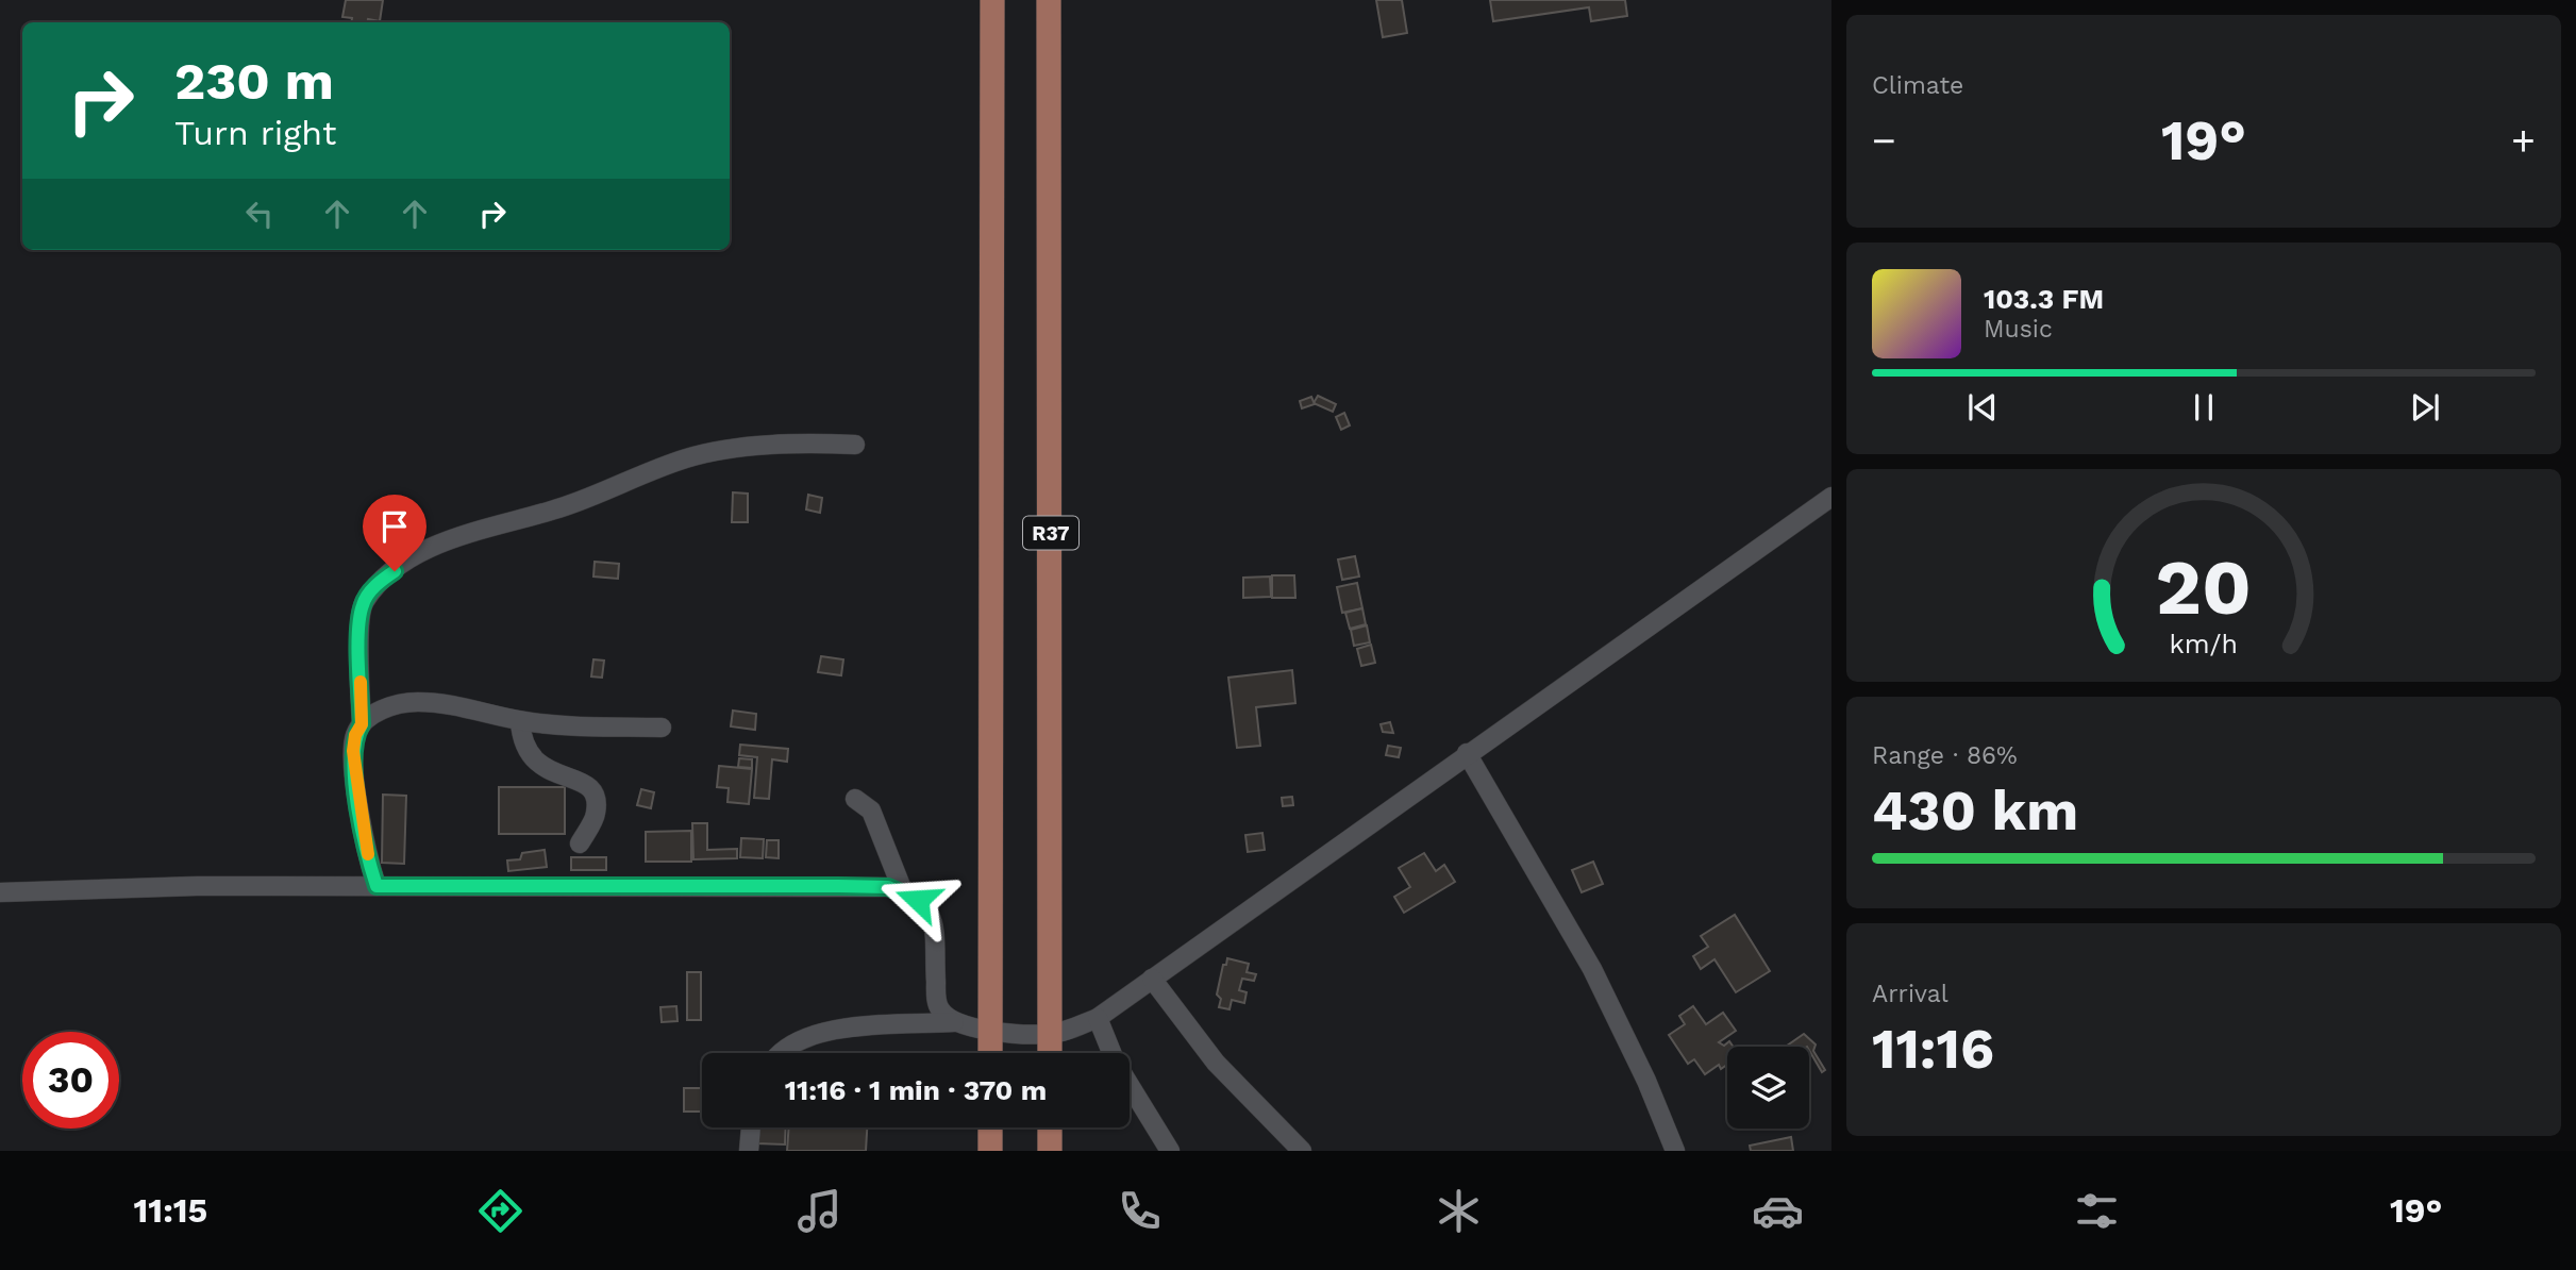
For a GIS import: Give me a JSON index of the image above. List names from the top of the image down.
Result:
{
  "streets": {
    "main road": ["R37"]
  },
  "page": {
    "tile": [
      "Climate",
      ["Range · 86%", "430 km"],
      ["Arrival", "11:16"]
    ],
    "turn": ["230 m", "Turn right"],
    "heat": ["−", "19°", "+"],
    "song": ["103.3 FM", "Music"],
    "limit": "30",
    "trip": "11:16 · 1 min · 370 m",
    "tabs": ["11:15", "19°"],
    "gauge": ["20", "km/h"]
  }
}
